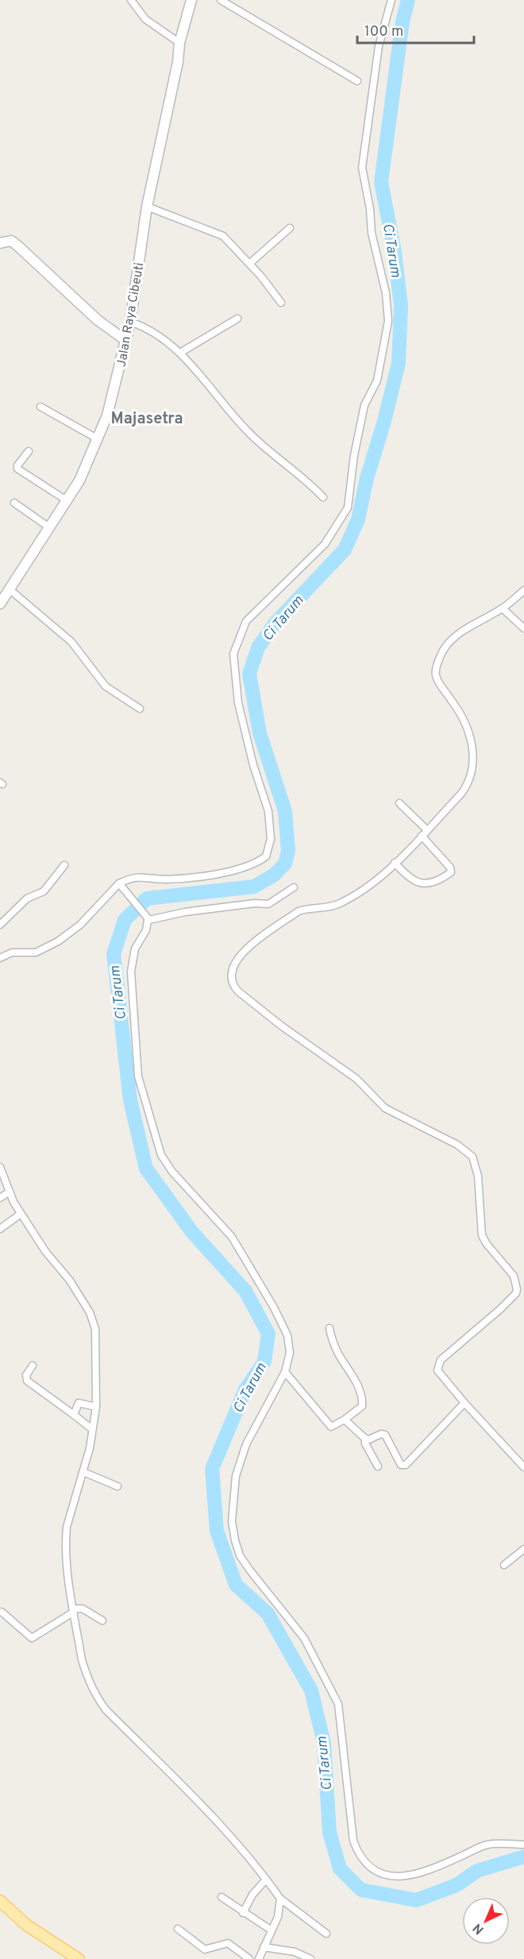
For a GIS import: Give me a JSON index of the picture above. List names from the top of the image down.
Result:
{
  "streets": {
    "main road": ["Jalan Raya Cibeuti"]
  },
  "districts": ["Majasetra"],
  "water": ["Ci Tarum"],
  "scale_bar": "100 m",
  "north": "bottom left"
}
